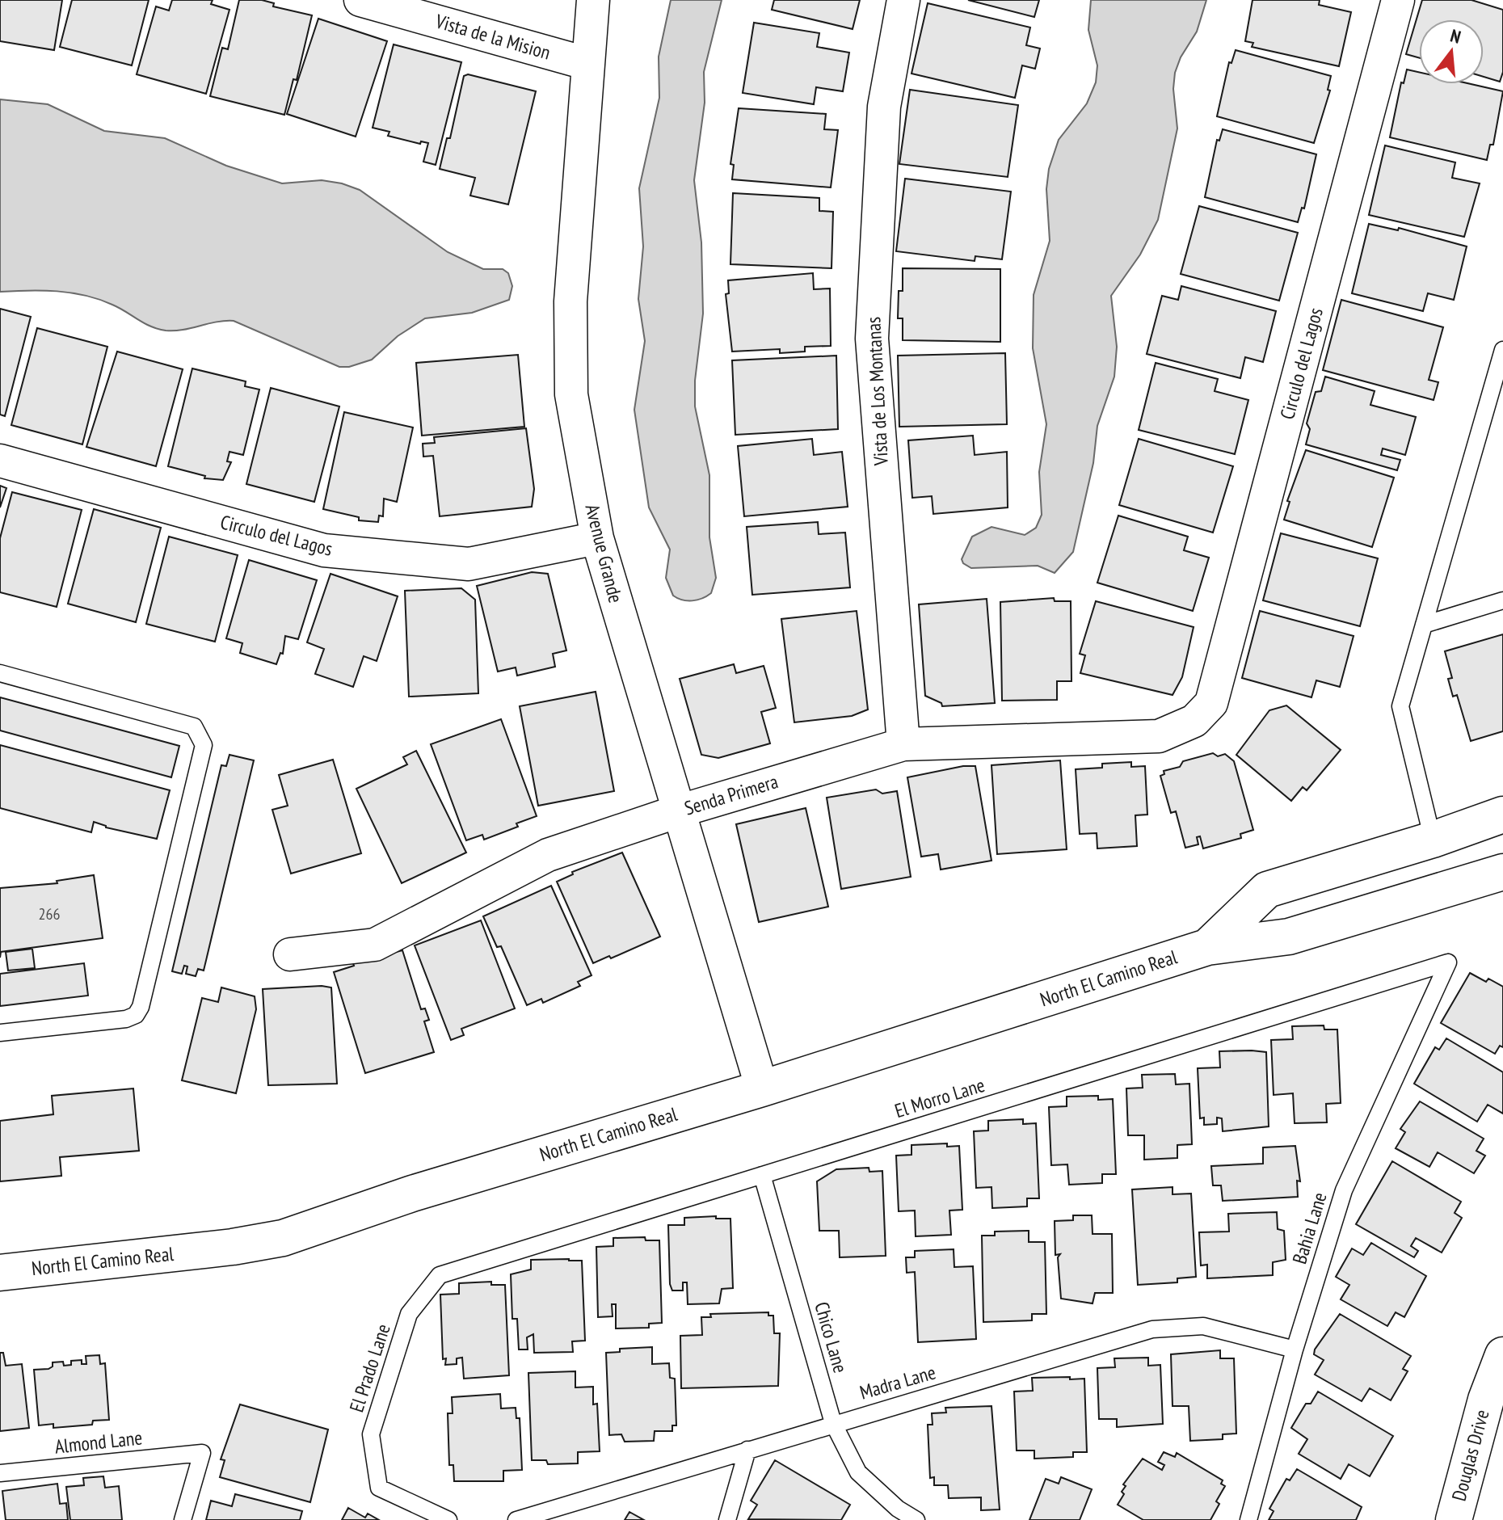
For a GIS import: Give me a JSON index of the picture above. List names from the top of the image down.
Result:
{
  "streets": {
    "main road": ["North El Camino Real", "Douglas Drive"],
    "street": [
      "Vista de la Mision",
      "Circulo del Lagos",
      "Vista de Los Montanas",
      "Avenue Grande",
      "Senda Primera"
    ],
    "lane": [
      "El Morro Lane",
      "Bahia Lane",
      "Chico Lane",
      "El Prado Lane",
      "Madra Lane",
      "Almond Lane"
    ]
  },
  "crossings": [
    ["Vista de la Mision", "Avenue Grande"],
    ["Circulo del Lagos", "Avenue Grande"],
    ["Circulo del Lagos", "Senda Primera"],
    ["Vista de Los Montanas", "Senda Primera"],
    ["Avenue Grande", "Senda Primera"],
    ["Avenue Grande", "North El Camino Real"],
    ["El Morro Lane", "Bahia Lane"],
    ["El Morro Lane", "Chico Lane"],
    ["El Morro Lane", "El Prado Lane"],
    ["Bahia Lane", "Madra Lane"],
    ["Chico Lane", "Madra Lane"]
  ],
  "house_numbers": ["266"],
  "north": "top"
}
